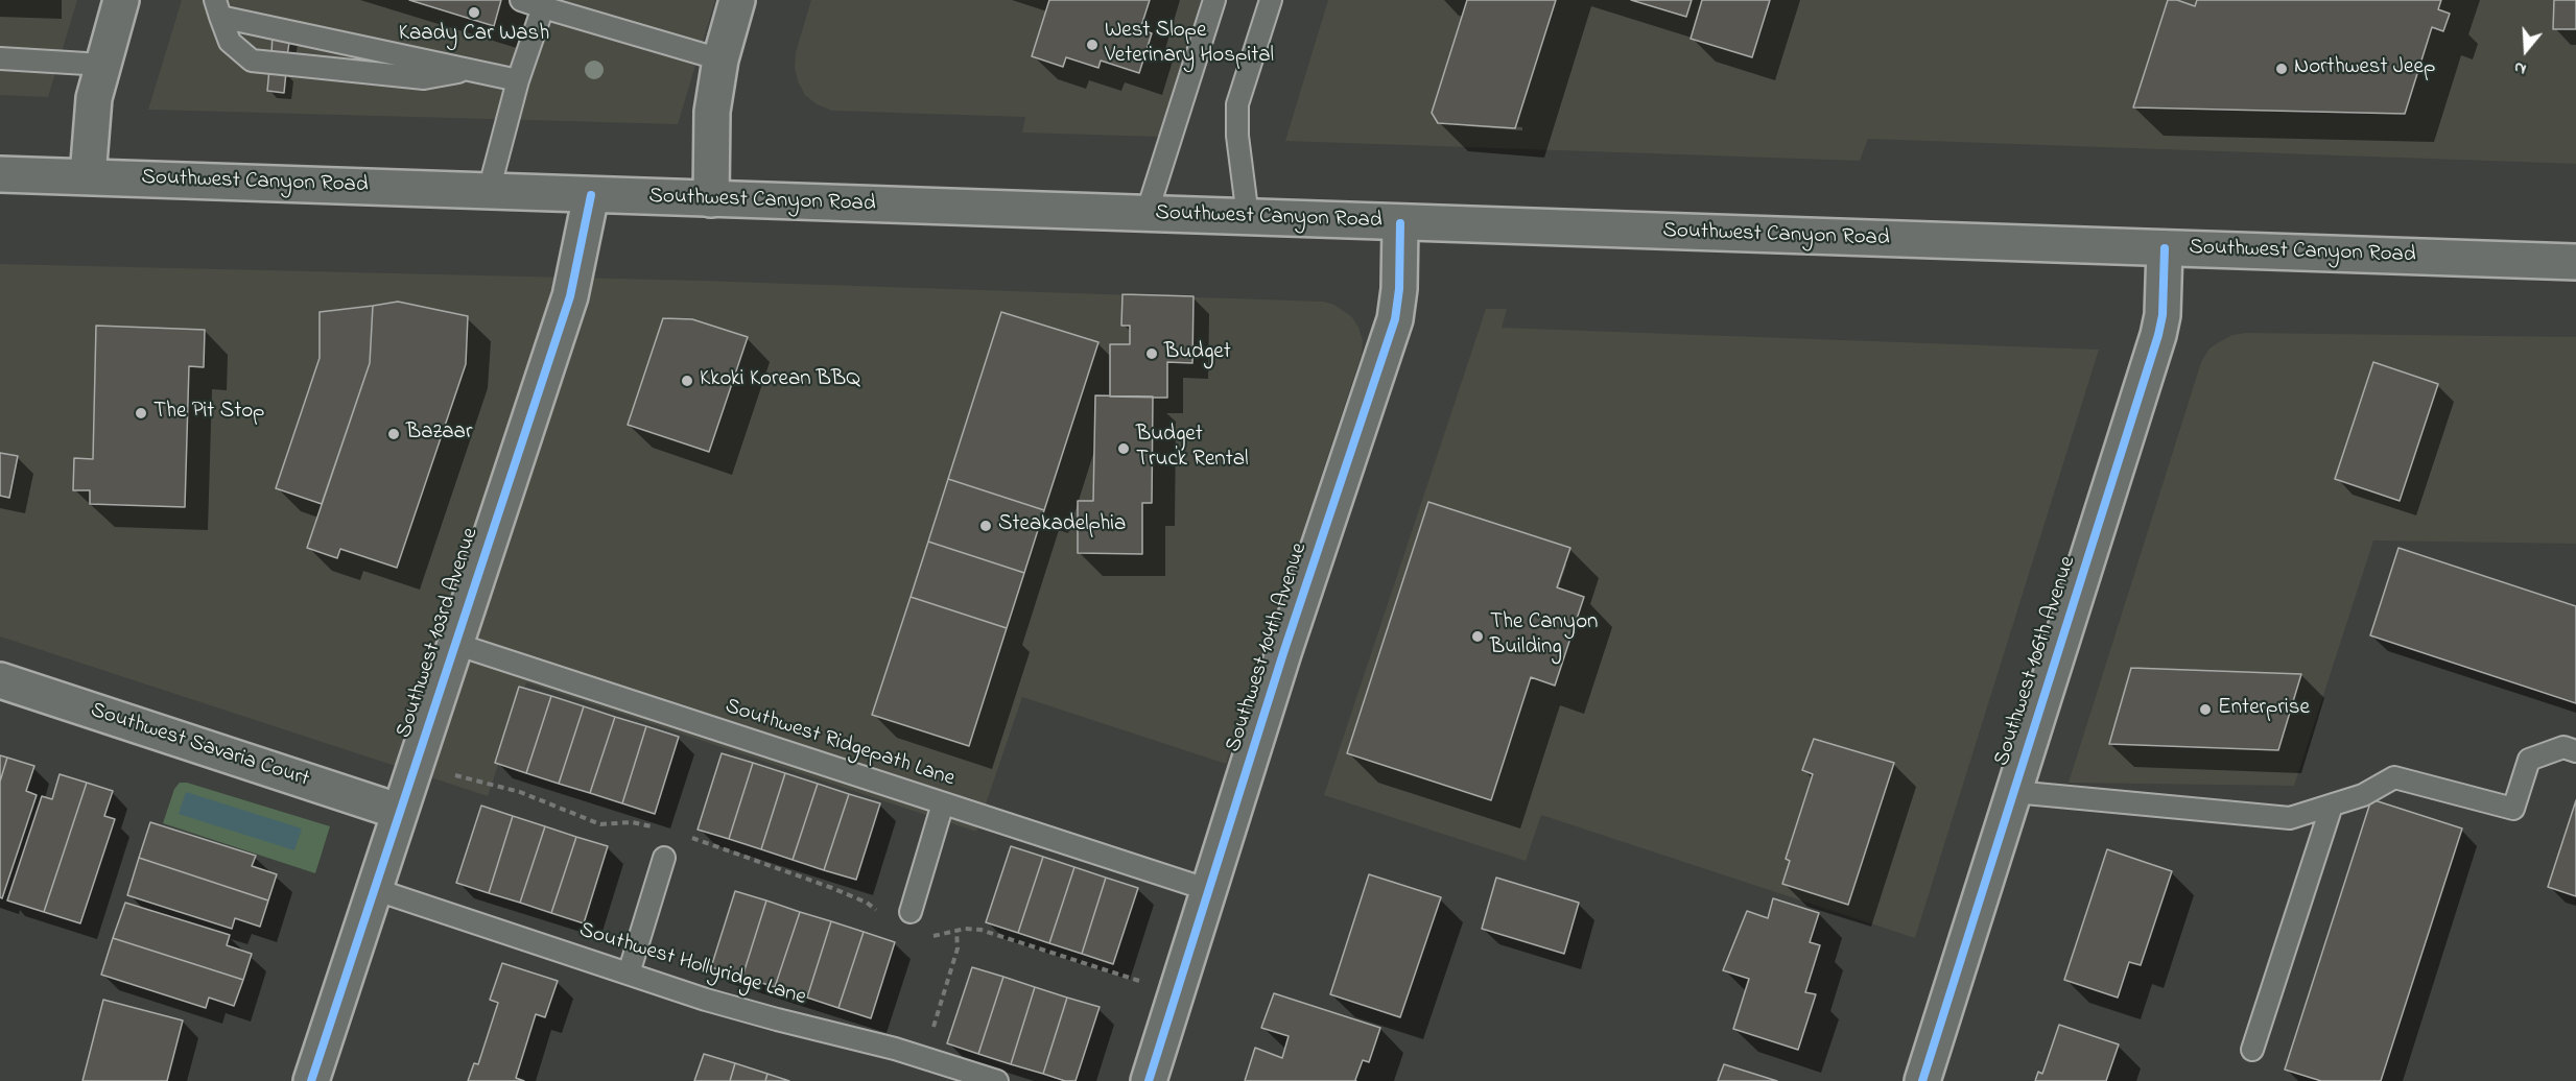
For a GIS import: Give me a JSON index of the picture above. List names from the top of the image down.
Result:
{
  "streets": {
    "street": [
      "Southwest Canyon Road",
      "Southwest 103rd Avenue",
      "Southwest 104th Avenue",
      "Southwest 106th Avenue",
      "Southwest Savaria Court"
    ],
    "lane": ["Southwest Ridgepath Lane", "Southwest Hollyridge Lane"]
  },
  "crossings": [
    ["Southwest Canyon Road", "Southwest 103rd Avenue"],
    ["Southwest Canyon Road", "Southwest 104th Avenue"],
    ["Southwest Canyon Road", "Southwest 106th Avenue"],
    ["Southwest 103rd Avenue", "Southwest Ridgepath Lane"],
    ["Southwest 103rd Avenue", "Southwest Savaria Court"],
    ["Southwest 103rd Avenue", "Southwest Hollyridge Lane"],
    ["Southwest 104th Avenue", "Southwest Ridgepath Lane"]
  ],
  "places": [
    "Kaady Car Wash",
    "West Slope Veterinary Hospital",
    "Northwest Jeep",
    "Budget",
    "Kkoki Korean BBQ",
    "The Pit Stop",
    "Bazaar",
    "Budget Truck Rental",
    "Steakadelphia",
    "The Canyon Building",
    "Enterprise"
  ],
  "north": "bottom"
}
